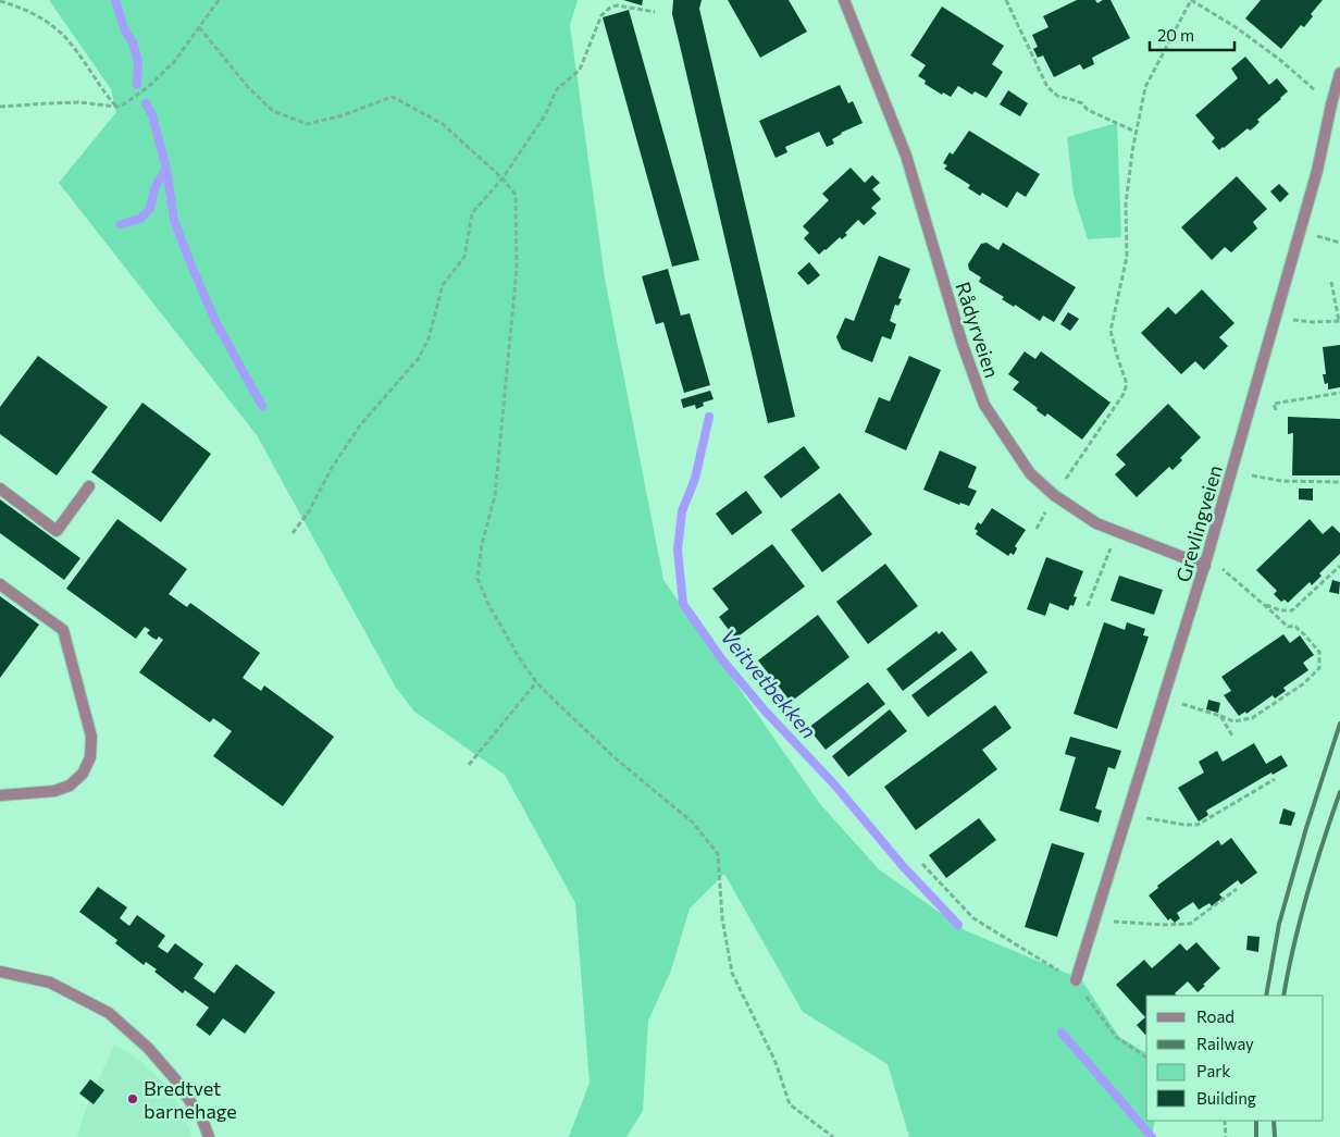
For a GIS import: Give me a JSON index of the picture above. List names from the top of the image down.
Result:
{
  "streets": {
    "street": ["Rådyrveien", "Grevlingveien"]
  },
  "crossings": [
    ["Rådyrveien", "Grevlingveien"]
  ],
  "water": ["Veitvetbekken"],
  "places": ["Bredtvet barnehage"],
  "legend": [
    "Road",
    "Railway",
    "Park",
    "Building"
  ],
  "scale_bar": "20 m"
}
